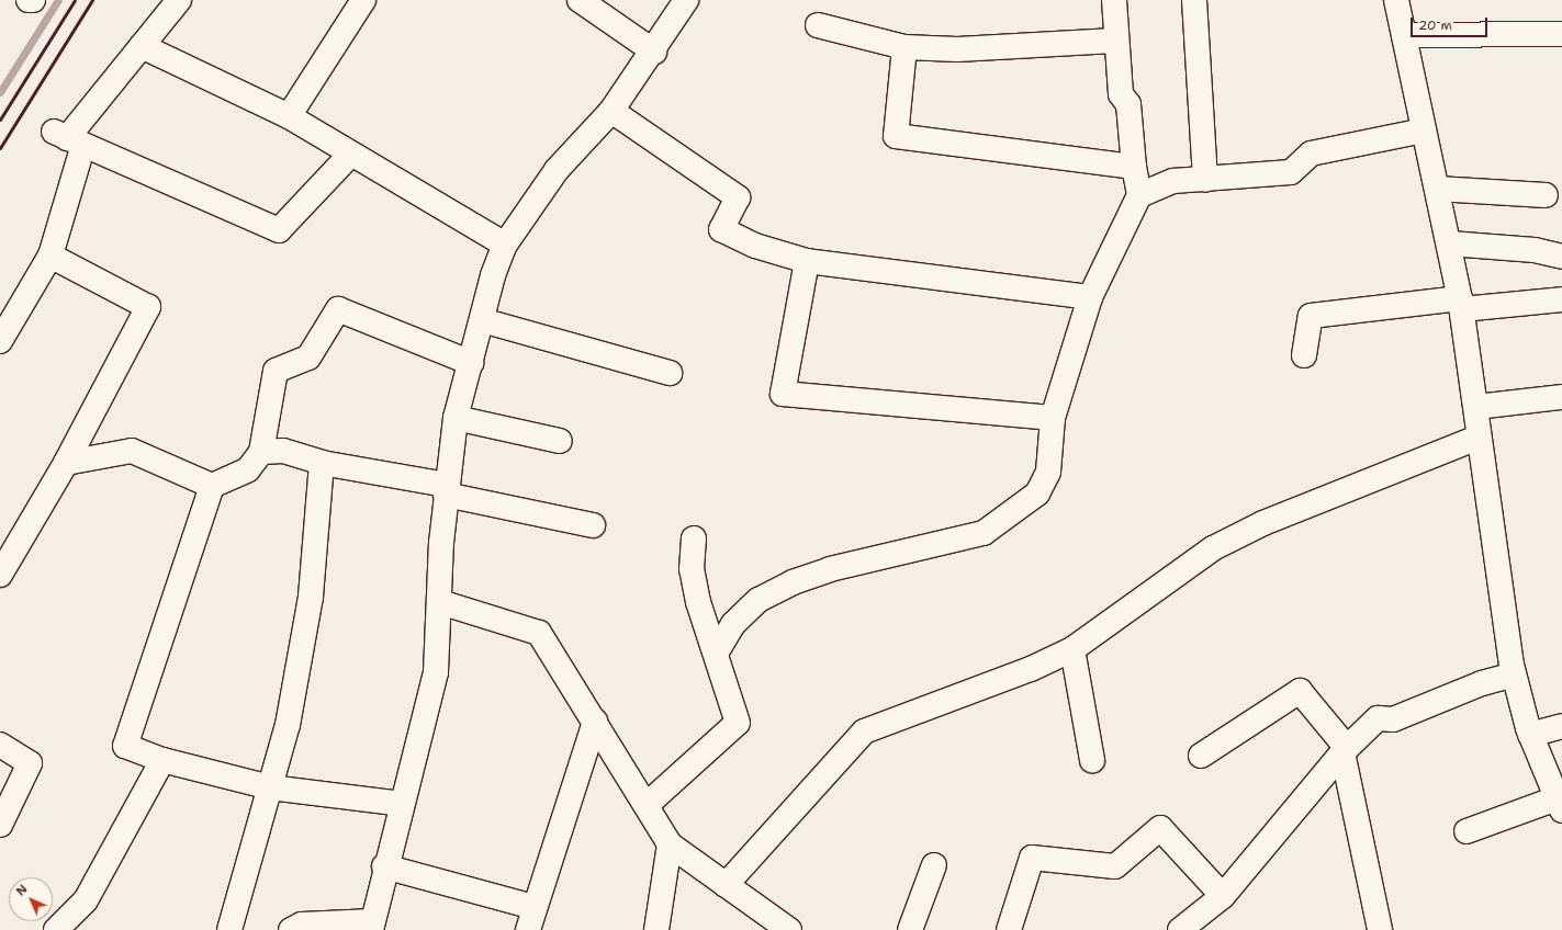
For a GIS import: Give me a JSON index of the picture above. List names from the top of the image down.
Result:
{
  "scale_bar": "20 m",
  "north": "top left"
}
